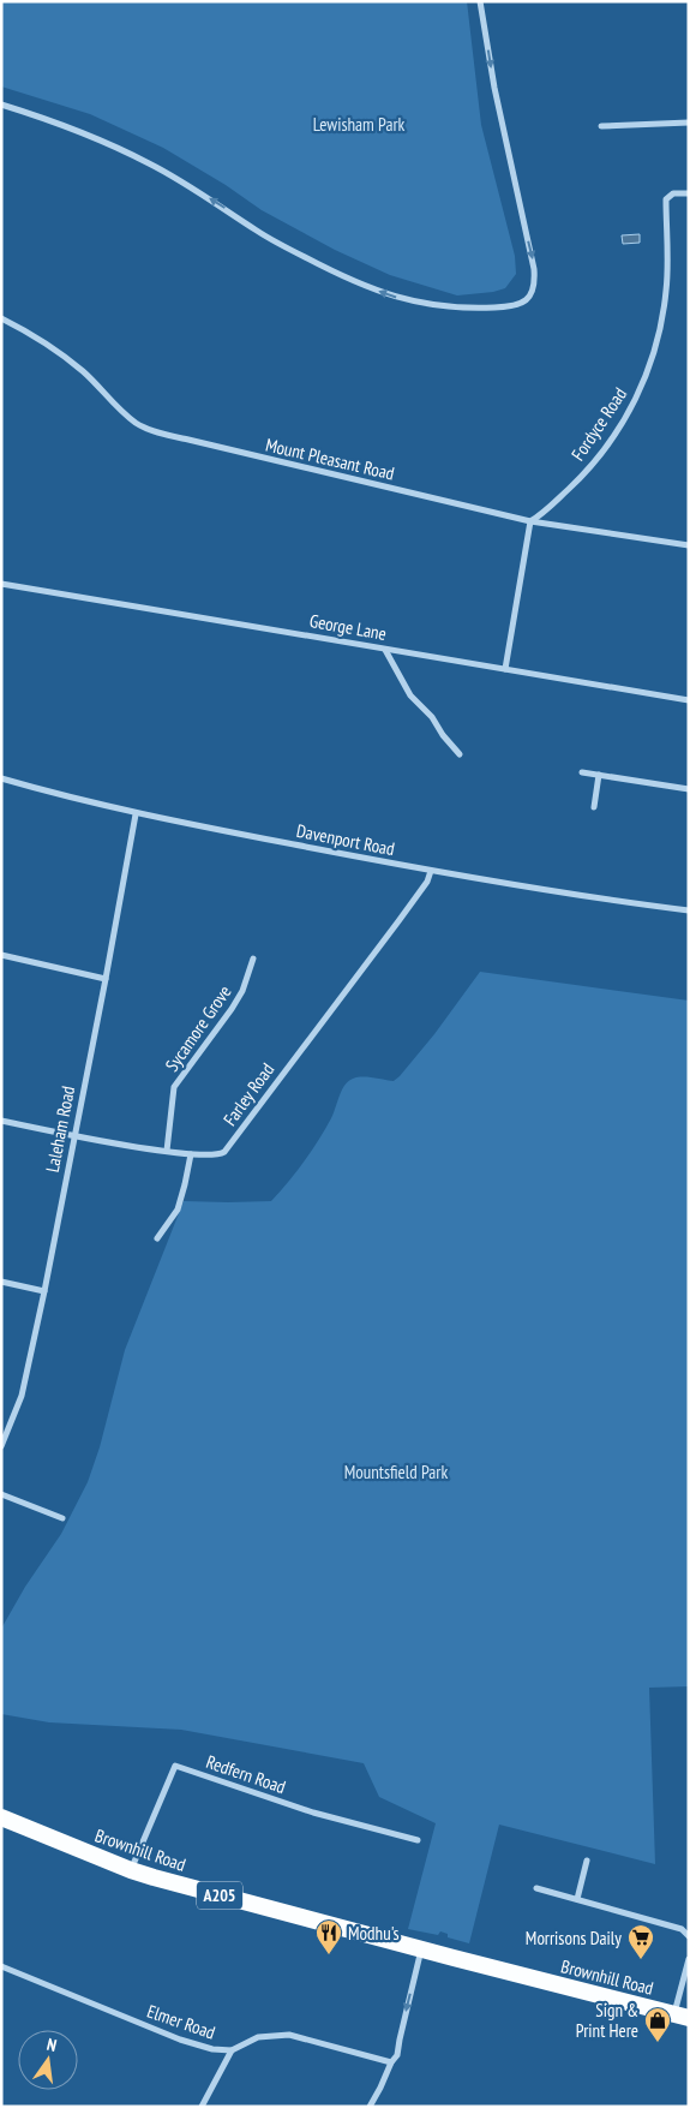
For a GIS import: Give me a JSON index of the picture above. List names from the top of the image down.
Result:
{
  "streets": {
    "highway": ["Brownhill Road", "A205"],
    "street": [
      "Fordyce Road",
      "Mount Pleasant Road",
      "George Lane",
      "Davenport Road",
      "Sycamore Grove",
      "Farley Road",
      "Laleham Road",
      "Redfern Road",
      "Elmer Road"
    ]
  },
  "crossings": [
    ["Fordyce Road", "Mount Pleasant Road"],
    ["Davenport Road", "Farley Road"],
    ["Davenport Road", "Laleham Road"],
    ["Sycamore Grove", "Farley Road"],
    ["Farley Road", "Laleham Road"],
    ["Redfern Road", "Brownhill Road"]
  ],
  "parks": ["Lewisham Park", "Mountsfield Park"],
  "places": {
    "restaurant": ["Modhu's"],
    "supermarket": ["Morrisons Daily"],
    "shop": ["Sign & Print Here"]
  },
  "north": "top"
}
